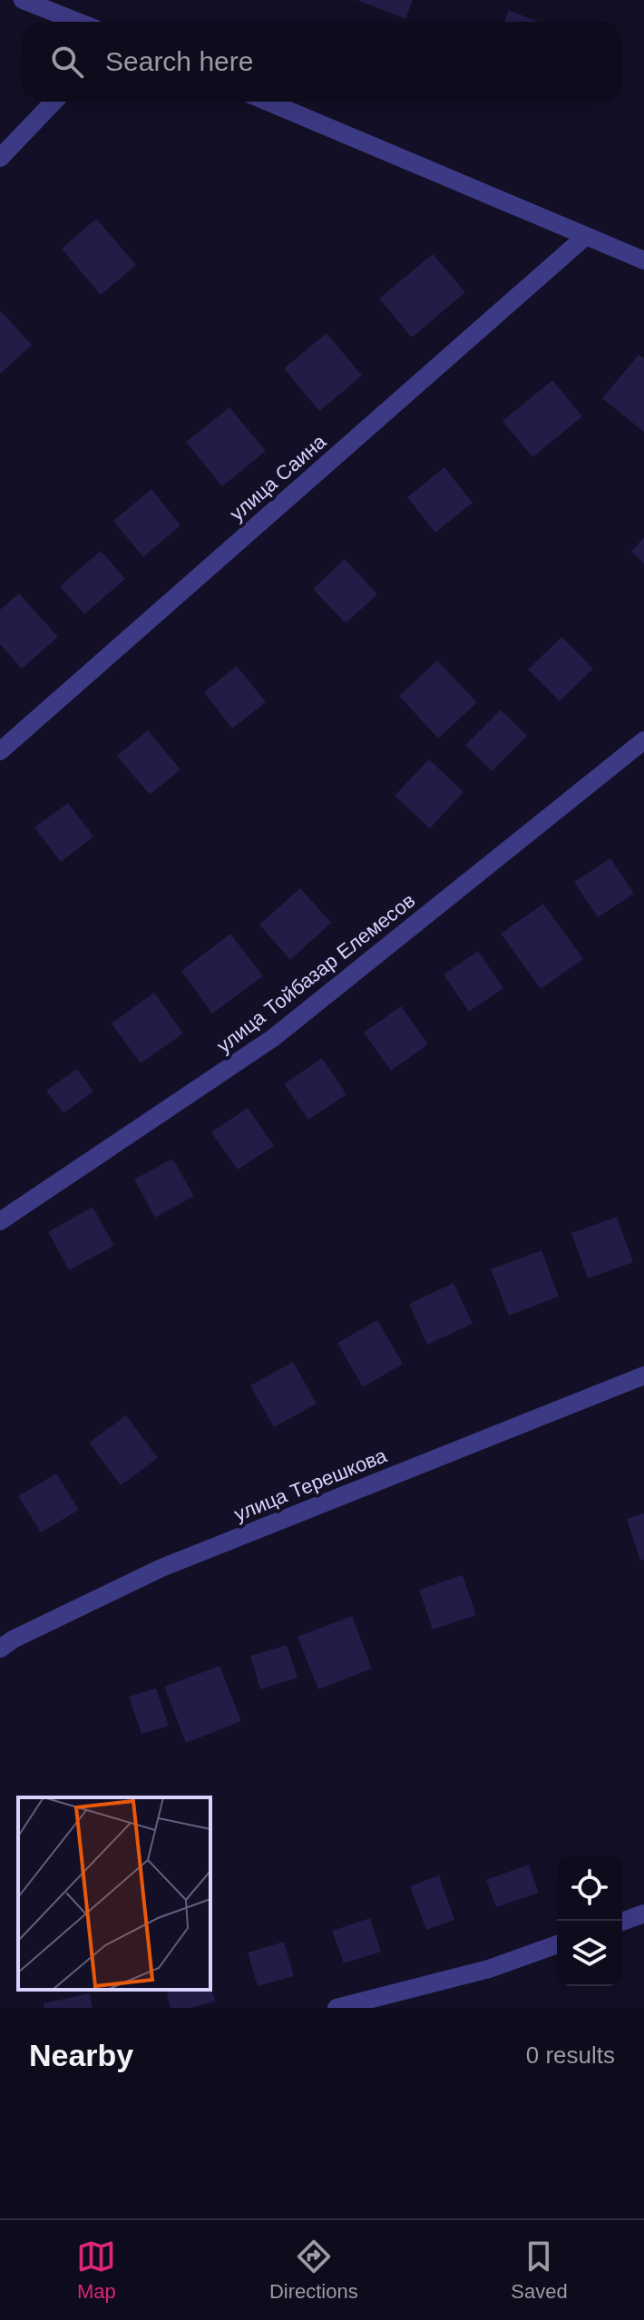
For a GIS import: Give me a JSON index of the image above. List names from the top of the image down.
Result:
{
  "streets": {
    "street": ["улица Саина", "улица Тойбазар Елемесов", "улица Терешкова"]
  },
  "page": {
    "search": "Search here",
    "heading": ["Nearby", "0 results"],
    "nav": ["Map", "Directions", "Saved"]
  }
}
